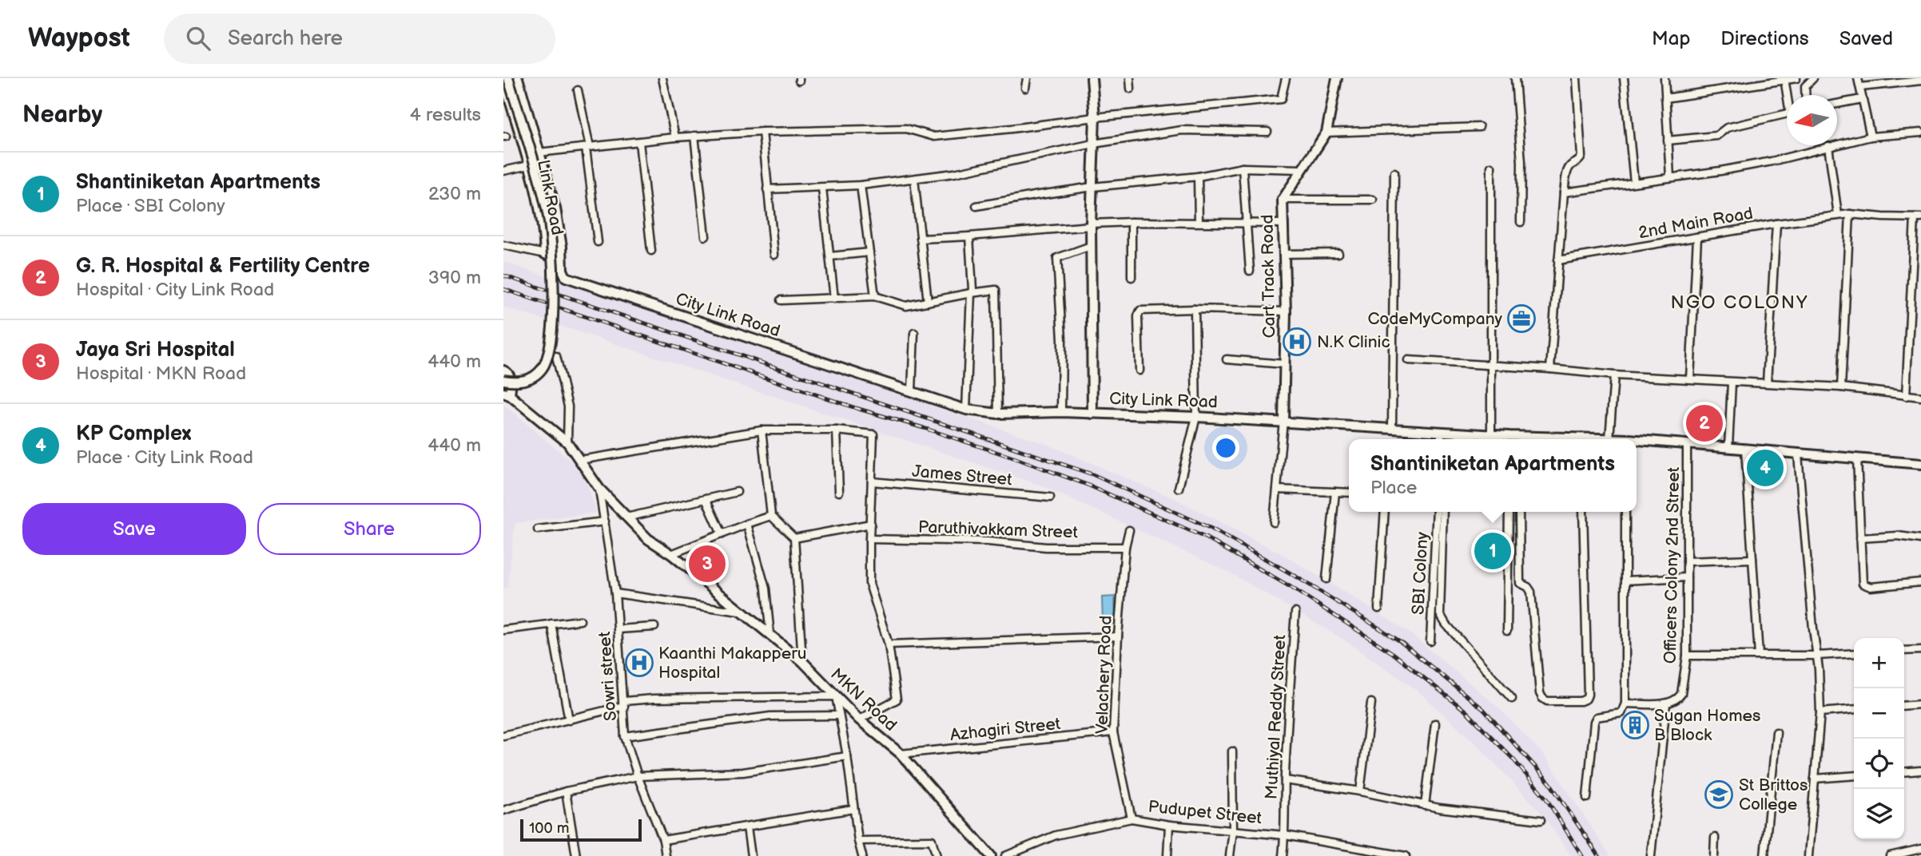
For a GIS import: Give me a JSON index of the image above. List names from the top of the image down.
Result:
{
  "streets": {
    "street": [
      "Link Road",
      "2nd Main Road",
      "Cart Track Road",
      "City Link Road",
      "James Street",
      "Paruthivakkam Street",
      "Officers Colony 2nd Street",
      "SBI Colony",
      "Velachery Road",
      "Sowri street",
      "MKN Road",
      "Muthiyal Reddy Street",
      "Azhagiri Street",
      "Pudupet Street"
    ]
  },
  "crossings": [
    ["Link Road", "City Link Road"],
    ["Cart Track Road", "City Link Road"],
    ["City Link Road", "Officers Colony 2nd Street"],
    ["Paruthivakkam Street", "Velachery Road"],
    ["Velachery Road", "Azhagiri Street"],
    ["Velachery Road", "Pudupet Street"],
    ["Sowri street", "MKN Road"],
    ["MKN Road", "Azhagiri Street"],
    ["Muthiyal Reddy Street", "Pudupet Street"]
  ],
  "districts": ["NGO COLONY"],
  "places": {
    "office": ["CodeMyCompany"],
    "hospital": ["N.K Clinic", "Kaanthi Makapperu Hospital"],
    "building": ["Sugan Homes B Block"],
    "school or university": ["St Brittos College"]
  },
  "scale_bar": "100 m",
  "north": "left",
  "page": {
    "header": "Waypost",
    "search": "Search here",
    "nav": ["Map", "Directions", "Saved"],
    "heading": ["Nearby", "4 results"],
    "list": [
      {
        "mark": "1",
        "name": "Shantiniketan Apartments",
        "note": "Place · SBI Colony",
        "value": "230 m"
      },
      {
        "mark": "2",
        "name": "G. R. Hospital & Fertility Centre",
        "note": "Hospital · City Link Road",
        "value": "390 m"
      },
      {
        "mark": "3",
        "name": "Jaya Sri Hospital",
        "note": "Hospital · MKN Road",
        "value": "440 m"
      },
      {
        "mark": "4",
        "name": "KP Complex",
        "note": "Place · City Link Road",
        "value": "440 m"
      }
    ],
    "pins": [
      "2",
      "4",
      "1",
      "3"
    ],
    "popup": ["Shantiniketan Apartments", "Place"],
    "buttons": ["Save", "Share"],
    "map_buttons": ["+", "−"],
    "scale": "100 m"
  }
}
